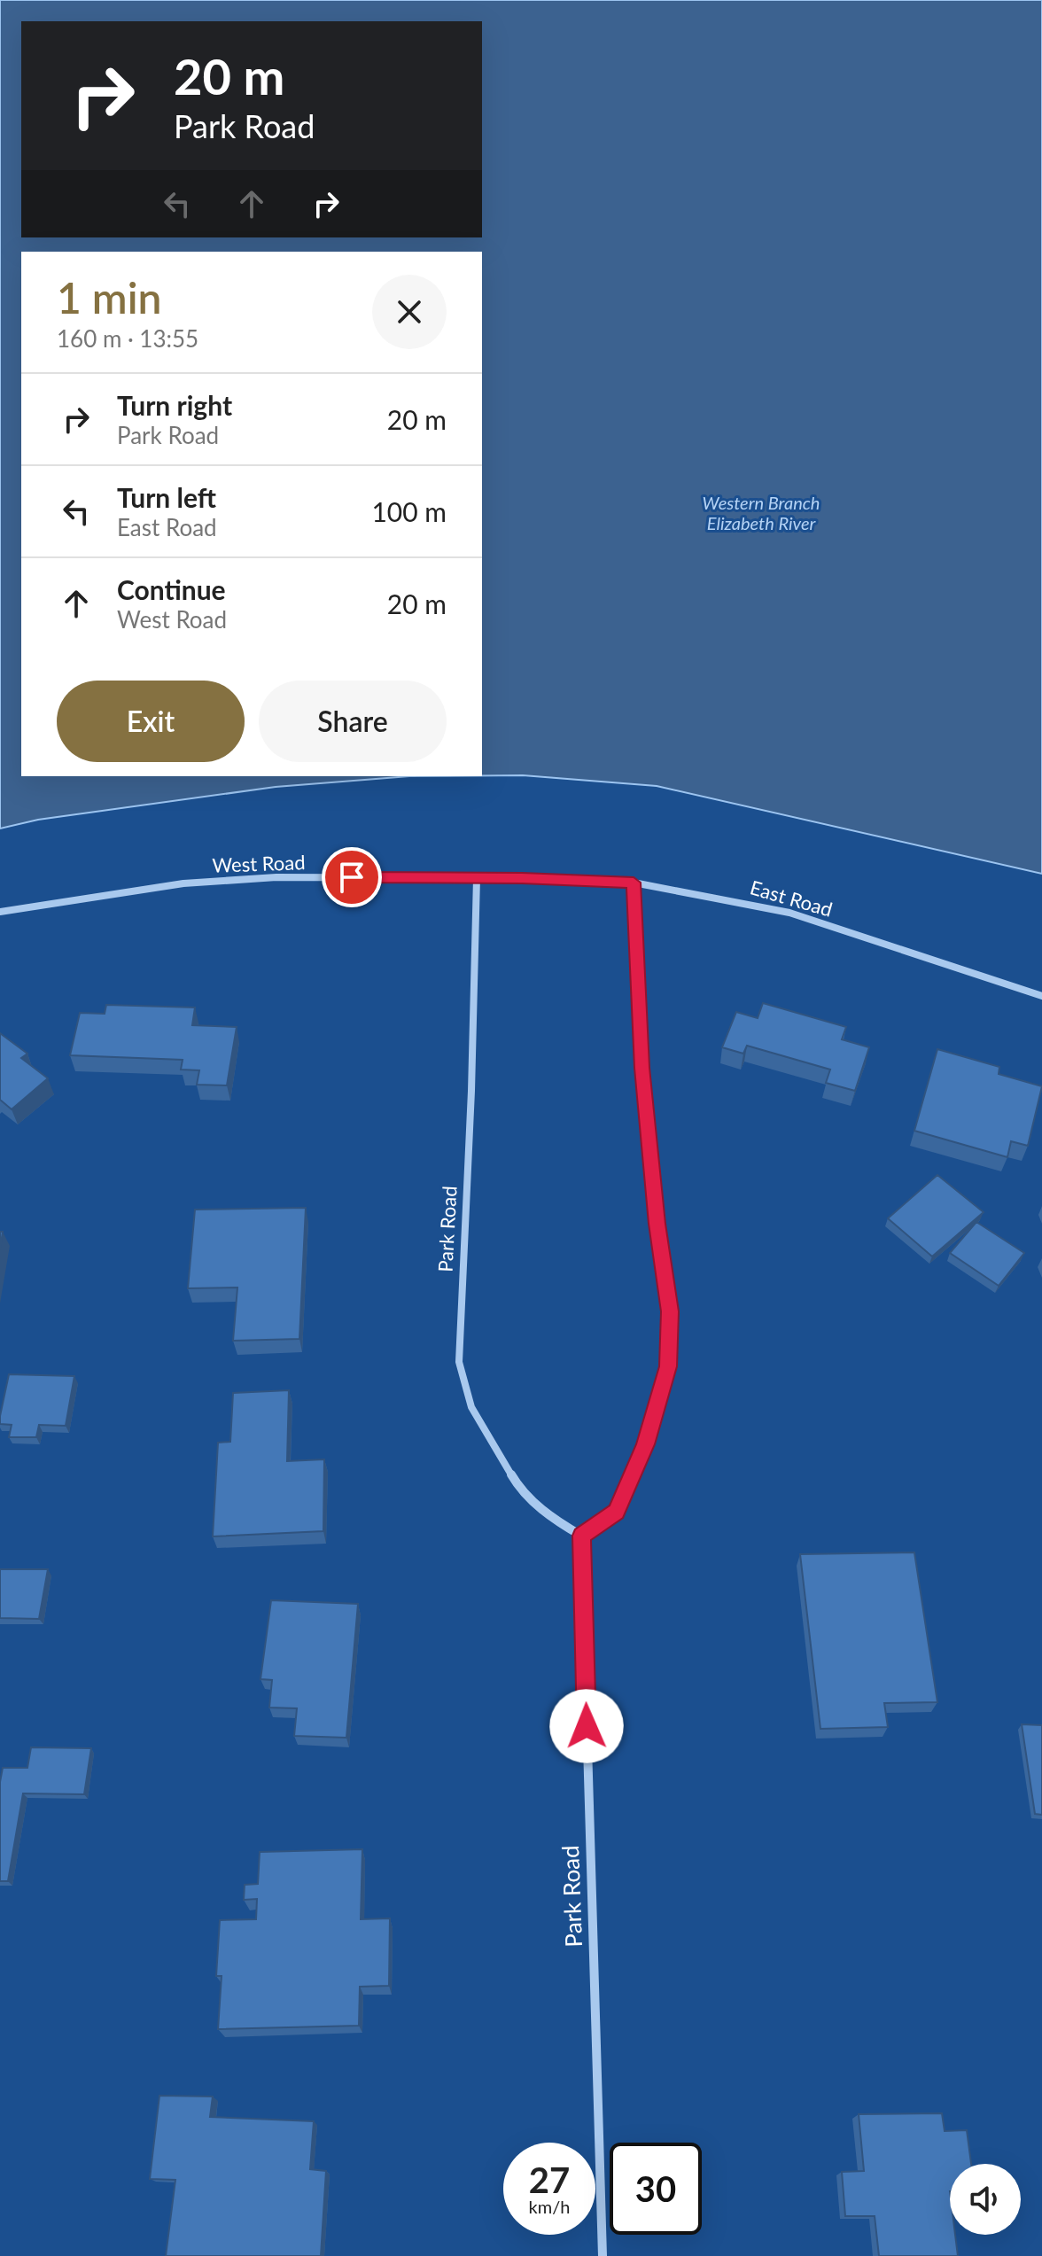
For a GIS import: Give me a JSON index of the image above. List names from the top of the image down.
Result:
{
  "streets": {
    "street": ["West Road", "East Road", "Park Road"]
  },
  "crossings": [
    ["West Road", "East Road"],
    ["West Road", "Park Road"]
  ],
  "water": ["Western Branch Elizabeth River"],
  "page": {
    "turn": ["20 m", "Park Road"],
    "heading": ["1 min", "160 m · 13:55"],
    "list": [
      {
        "name": "Turn right",
        "note": "Park Road",
        "value": "20 m"
      },
      {
        "name": "Turn left",
        "note": "East Road",
        "value": "100 m"
      },
      {
        "name": "Continue",
        "note": "West Road",
        "value": "20 m"
      }
    ],
    "buttons": ["Exit", "Share"],
    "speed": "27 km/h",
    "limit": "30"
  }
}
